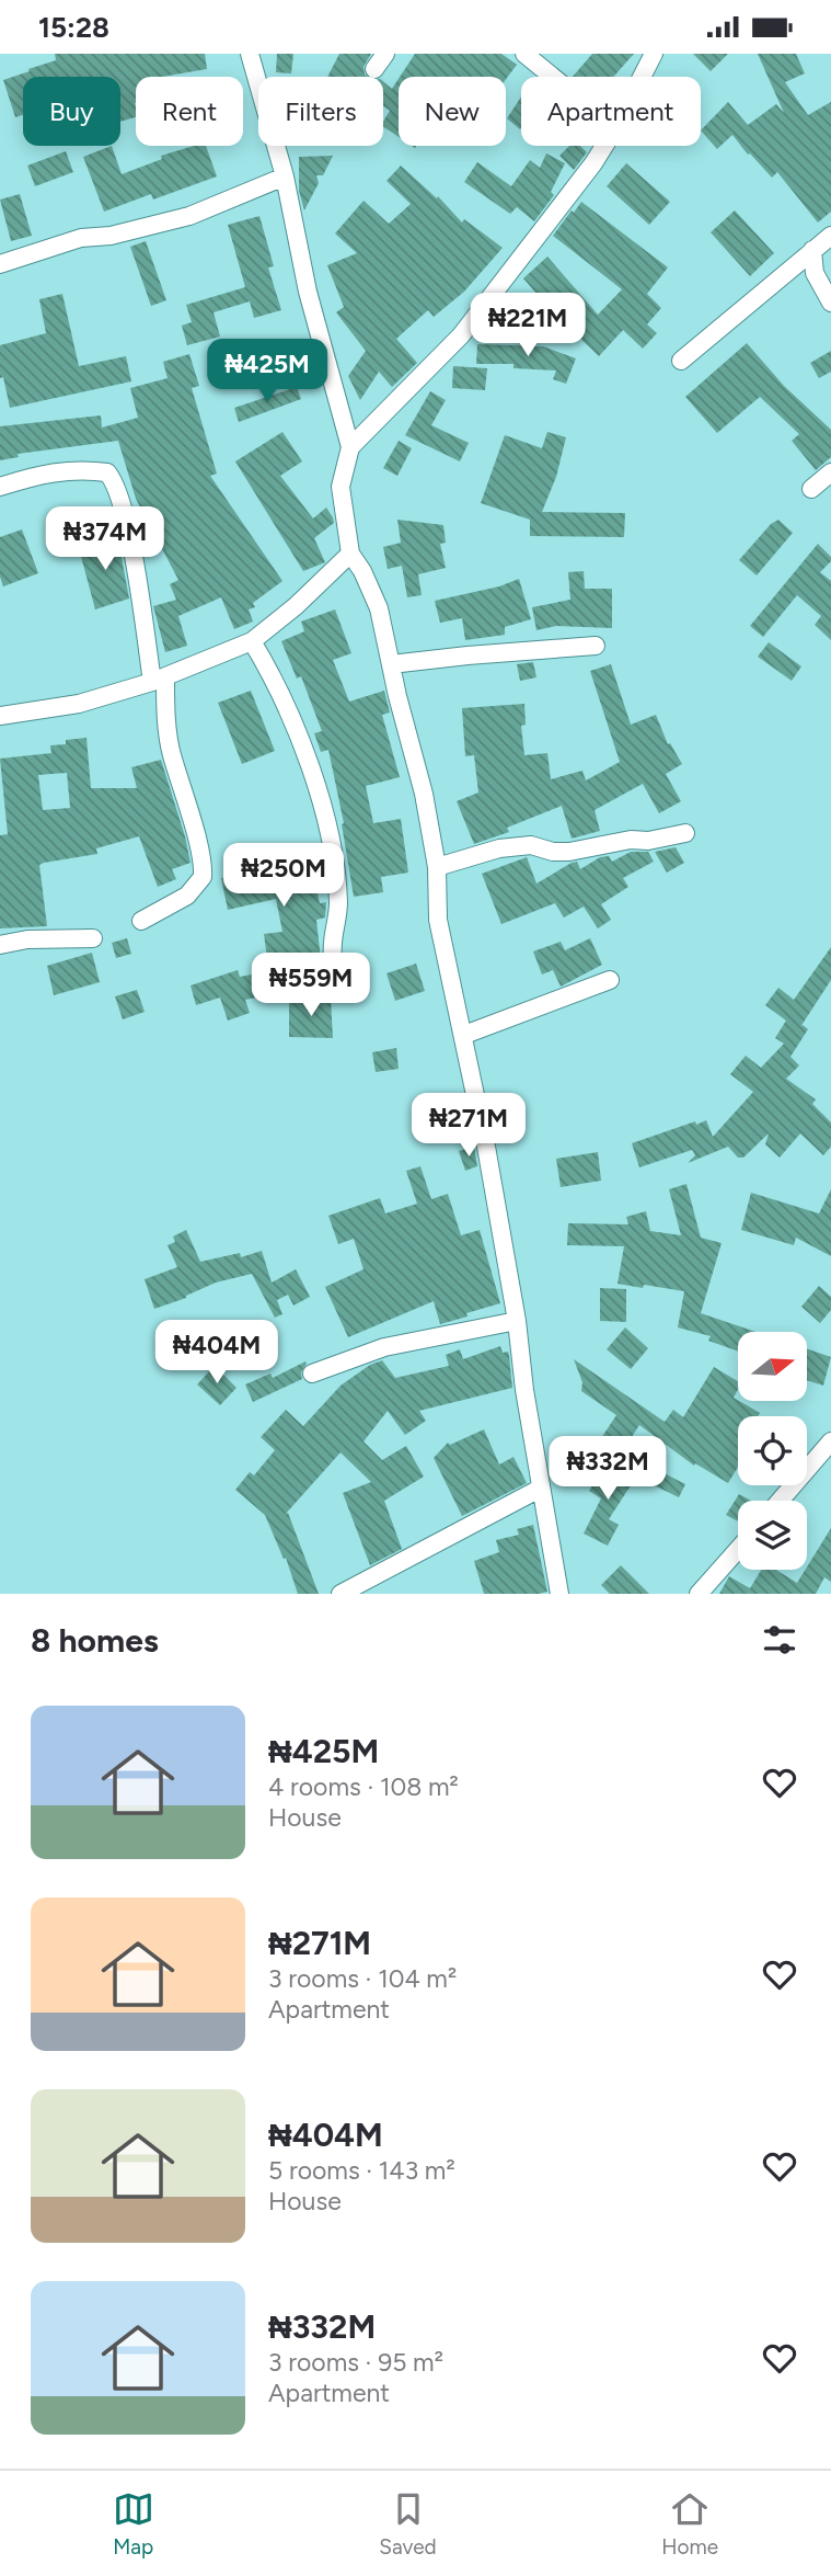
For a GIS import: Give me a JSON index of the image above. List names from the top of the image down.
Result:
{
  "north": "right",
  "page": {
    "status": "15:28",
    "chip": [
      "Buy",
      "Rent",
      "Filters",
      "New",
      "Apartment"
    ],
    "price": [
      "₦221M",
      "₦425M",
      "₦374M",
      "₦250M",
      "₦559M",
      "₦271M",
      "₦404M",
      "₦332M"
    ],
    "heading": "8 homes",
    "list": [
      {
        "name": "₦425M",
        "note": "4 rooms · 108 m² · House"
      },
      {
        "name": "₦271M",
        "note": "3 rooms · 104 m² · Apartment"
      },
      {
        "name": "₦404M",
        "note": "5 rooms · 143 m² · House"
      },
      {
        "name": "₦332M",
        "note": "3 rooms · 95 m² · Apartment"
      }
    ],
    "tabs": ["Map", "Saved", "Home"]
  }
}
